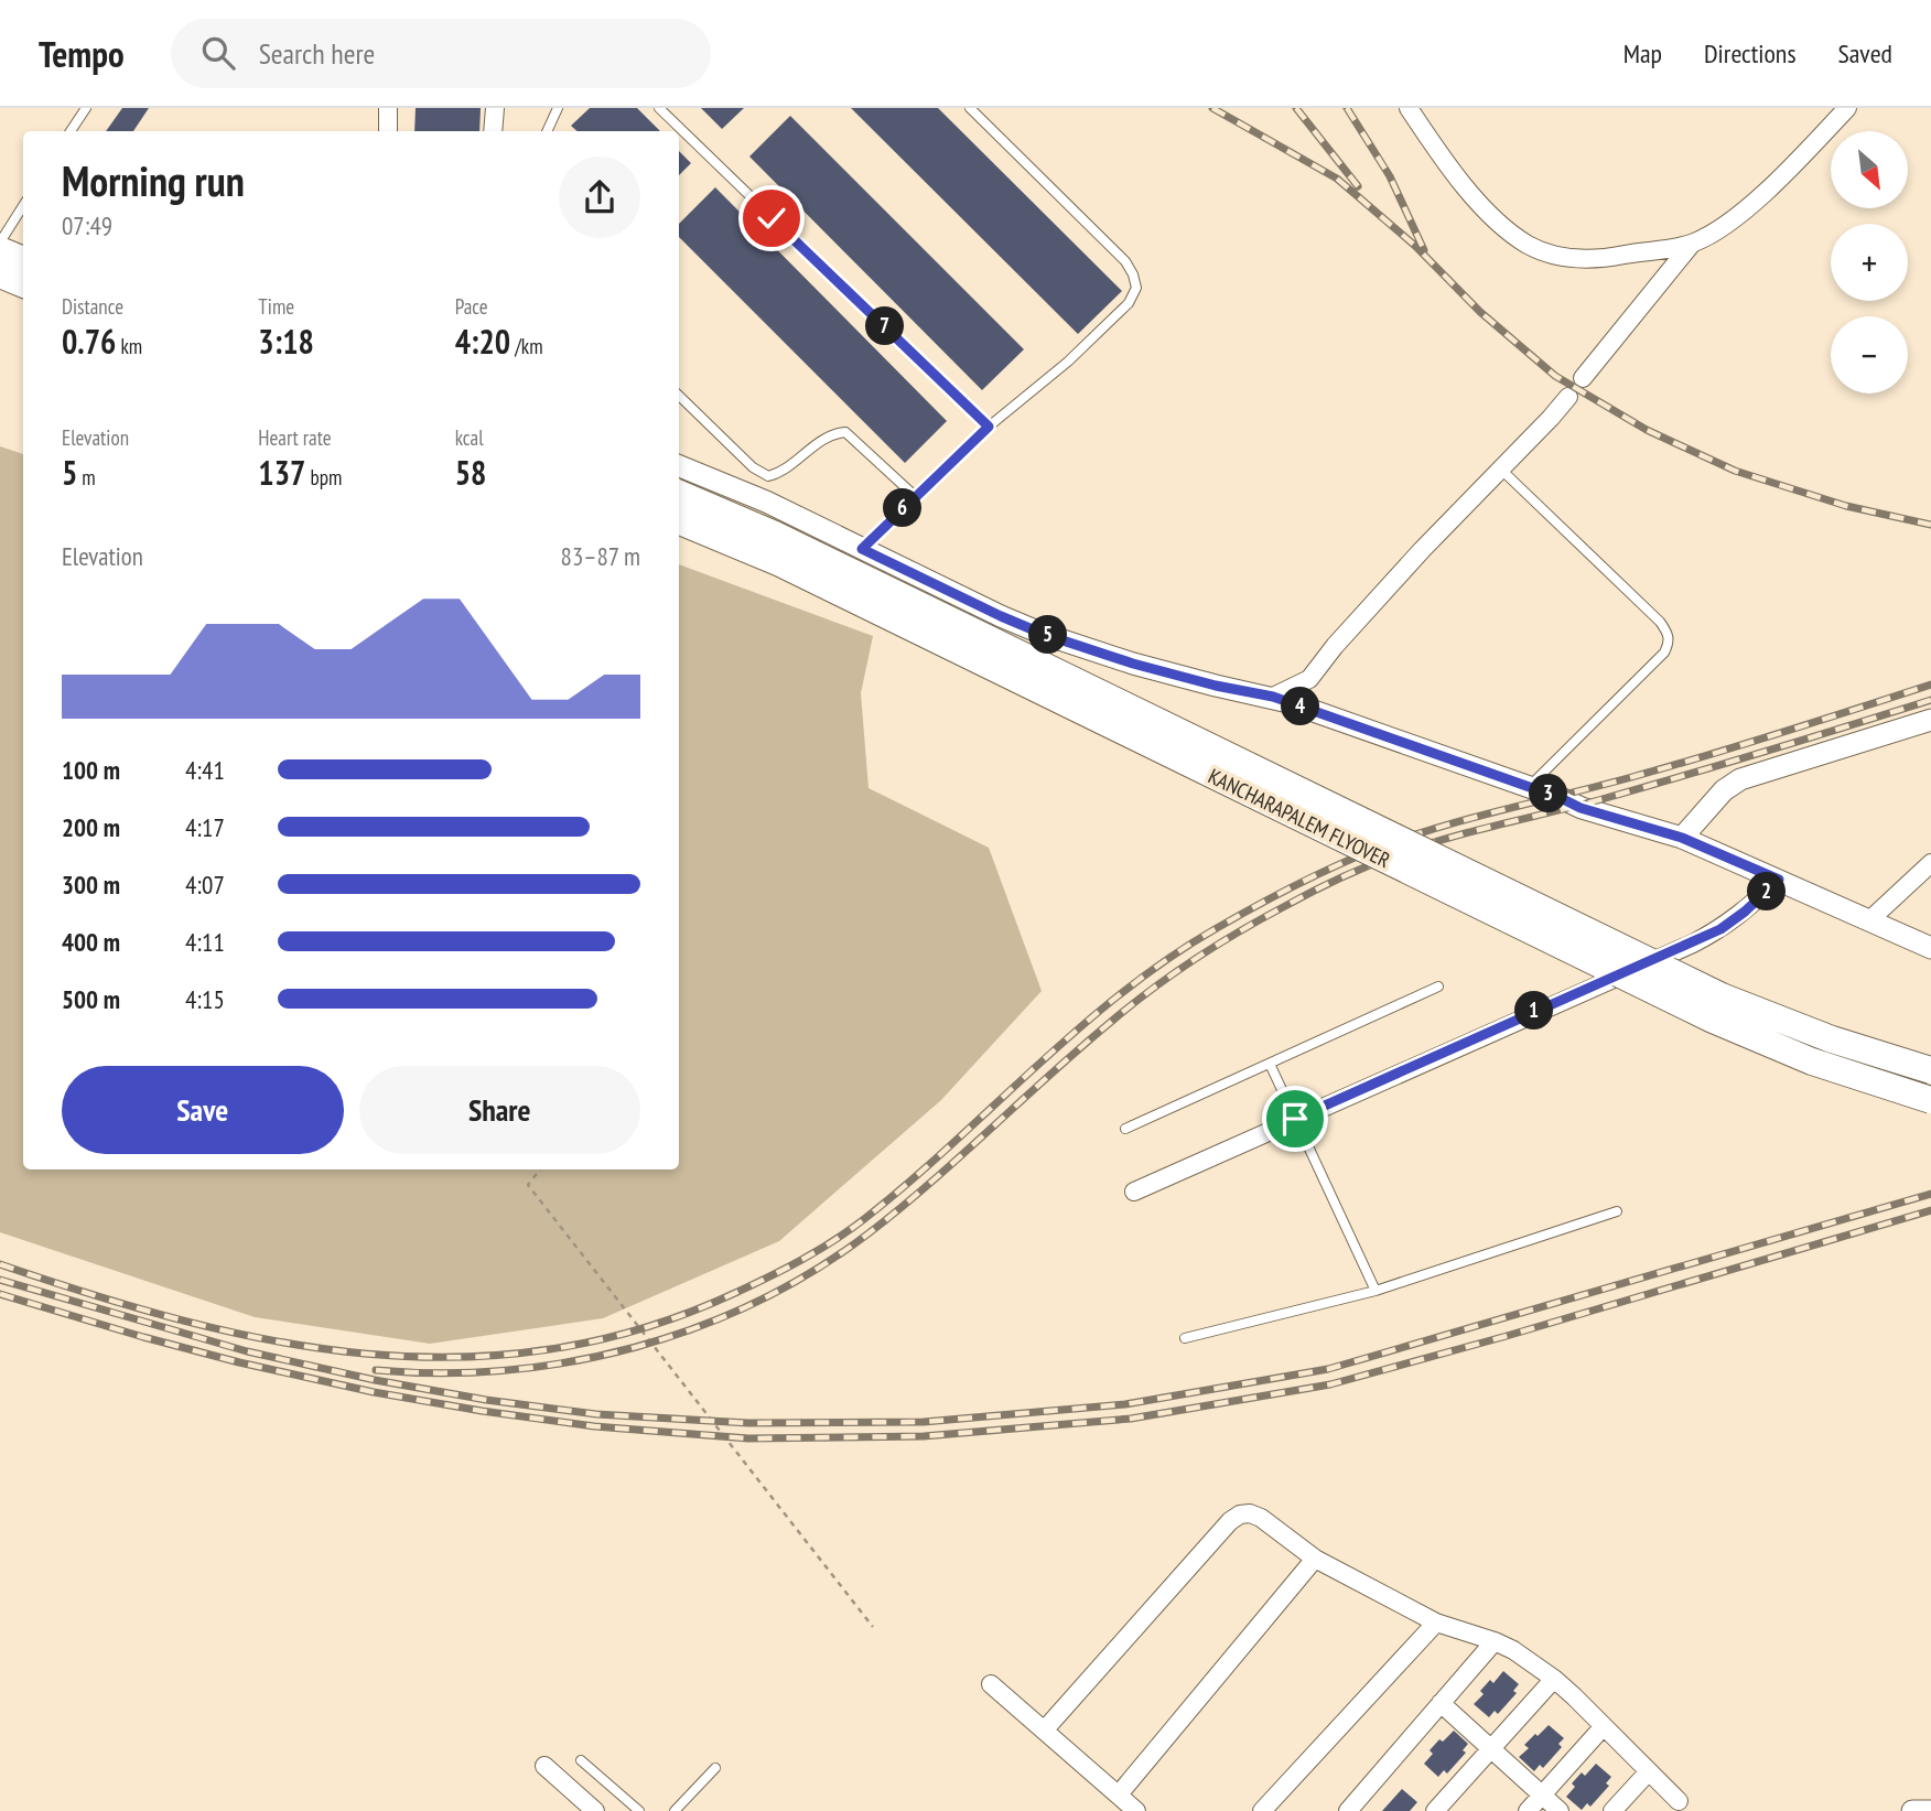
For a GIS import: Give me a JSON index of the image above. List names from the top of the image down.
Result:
{
  "streets": {
    "main road": ["KANCHARAPALEM FLYOVER"]
  },
  "north": "bottom right",
  "page": {
    "header": "Tempo",
    "search": "Search here",
    "nav": ["Map", "Directions", "Saved"],
    "map_buttons": ["+", "−"],
    "heading": ["Morning run", "07:49"],
    "stats": [
      ["Distance", "0.76 km"],
      ["Time", "3:18"],
      ["Pace", "4:20 /km"],
      ["Elevation", "5 m"],
      ["Heart rate", "137 bpm"],
      ["kcal", "58"]
    ],
    "pins": [
      "7",
      "6",
      "5",
      "4",
      "3",
      "2",
      "1"
    ],
    "chart": ["Elevation", "83–87 m"],
    "list": [
      {
        "name": "100 m",
        "note": "4:41"
      },
      {
        "name": "200 m",
        "note": "4:17"
      },
      {
        "name": "300 m",
        "note": "4:07"
      },
      {
        "name": "400 m",
        "note": "4:11"
      },
      {
        "name": "500 m",
        "note": "4:15"
      }
    ],
    "buttons": ["Save", "Share"]
  }
}
